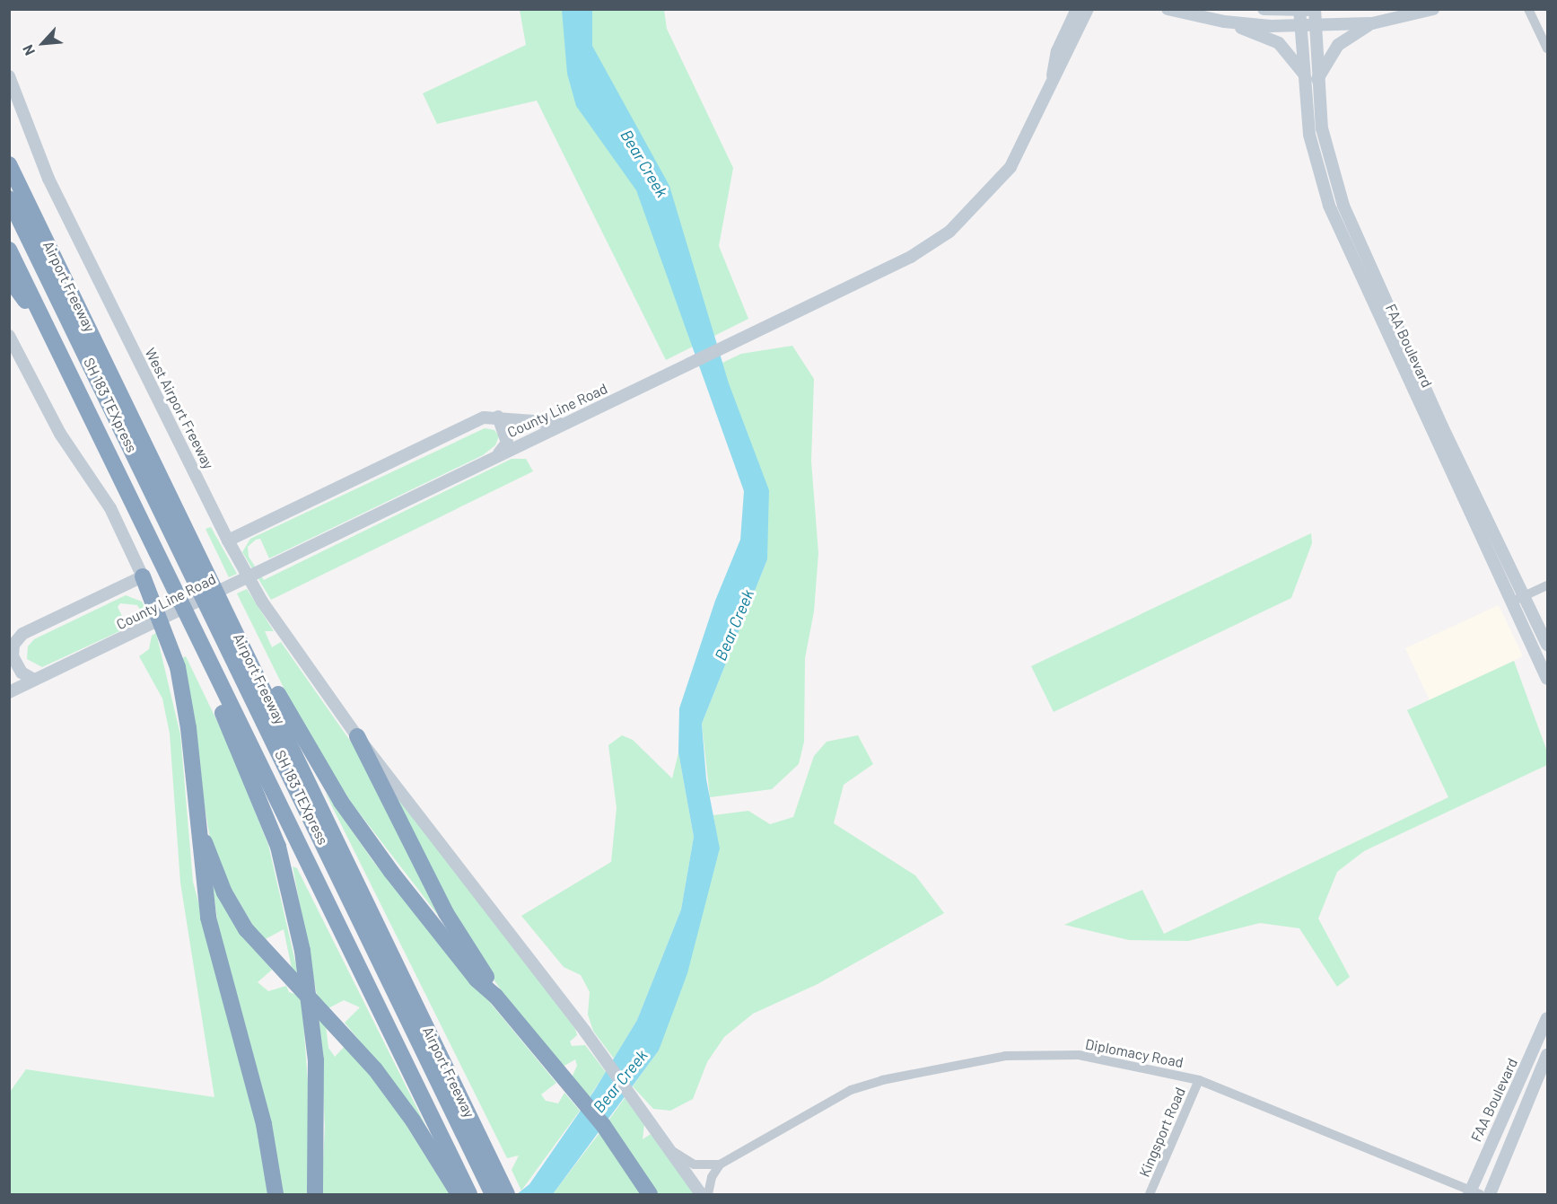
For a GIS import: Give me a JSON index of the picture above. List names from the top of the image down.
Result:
{
  "streets": {
    "highway": ["Airport Freeway", "SH 183 TEXpress"],
    "street": [
      "FAA Boulevard",
      "West Airport Freeway",
      "County Line Road",
      "Diplomacy Road",
      "Kingsport Road"
    ]
  },
  "crossings": [
    ["Airport Freeway", "SH 183 TEXpress"],
    ["FAA Boulevard", "Diplomacy Road"],
    ["Diplomacy Road", "Kingsport Road"]
  ],
  "water": ["Bear Creek"],
  "north": "bottom left"
}
